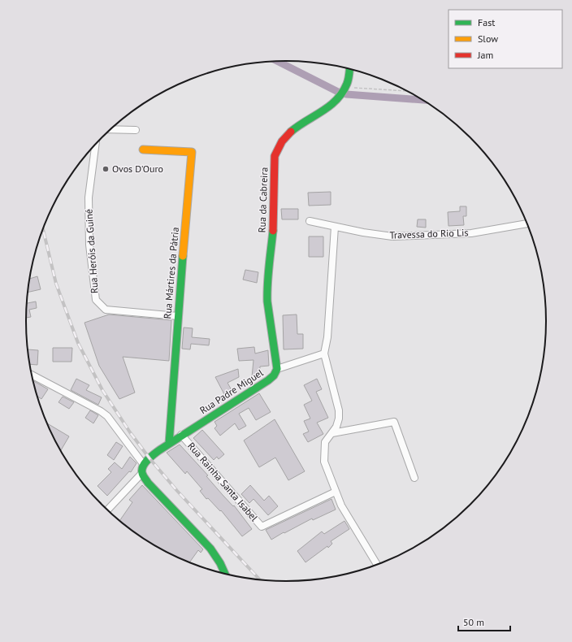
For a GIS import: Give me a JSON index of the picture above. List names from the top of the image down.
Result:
{
  "streets": {
    "main road": ["Rua da Cabreira", "Rua Mártires da Pátria", "Rua Padre Miguel"],
    "street": ["Travessa do Rio Lis", "Rua Heróis da Guiné", "Rua Rainha Santa Isabel"]
  },
  "crossings": [
    ["Rua da Cabreira", "Rua Padre Miguel"],
    ["Rua Heróis da Guiné", "Rua Mártires da Pátria"],
    ["Rua Mártires da Pátria", "Rua Padre Miguel"],
    ["Rua Padre Miguel", "Rua Rainha Santa Isabel"]
  ],
  "places": ["Ovos D'Ouro"],
  "legend": ["Fast", "Slow", "Jam"],
  "scale_bar": "50 m"
}
